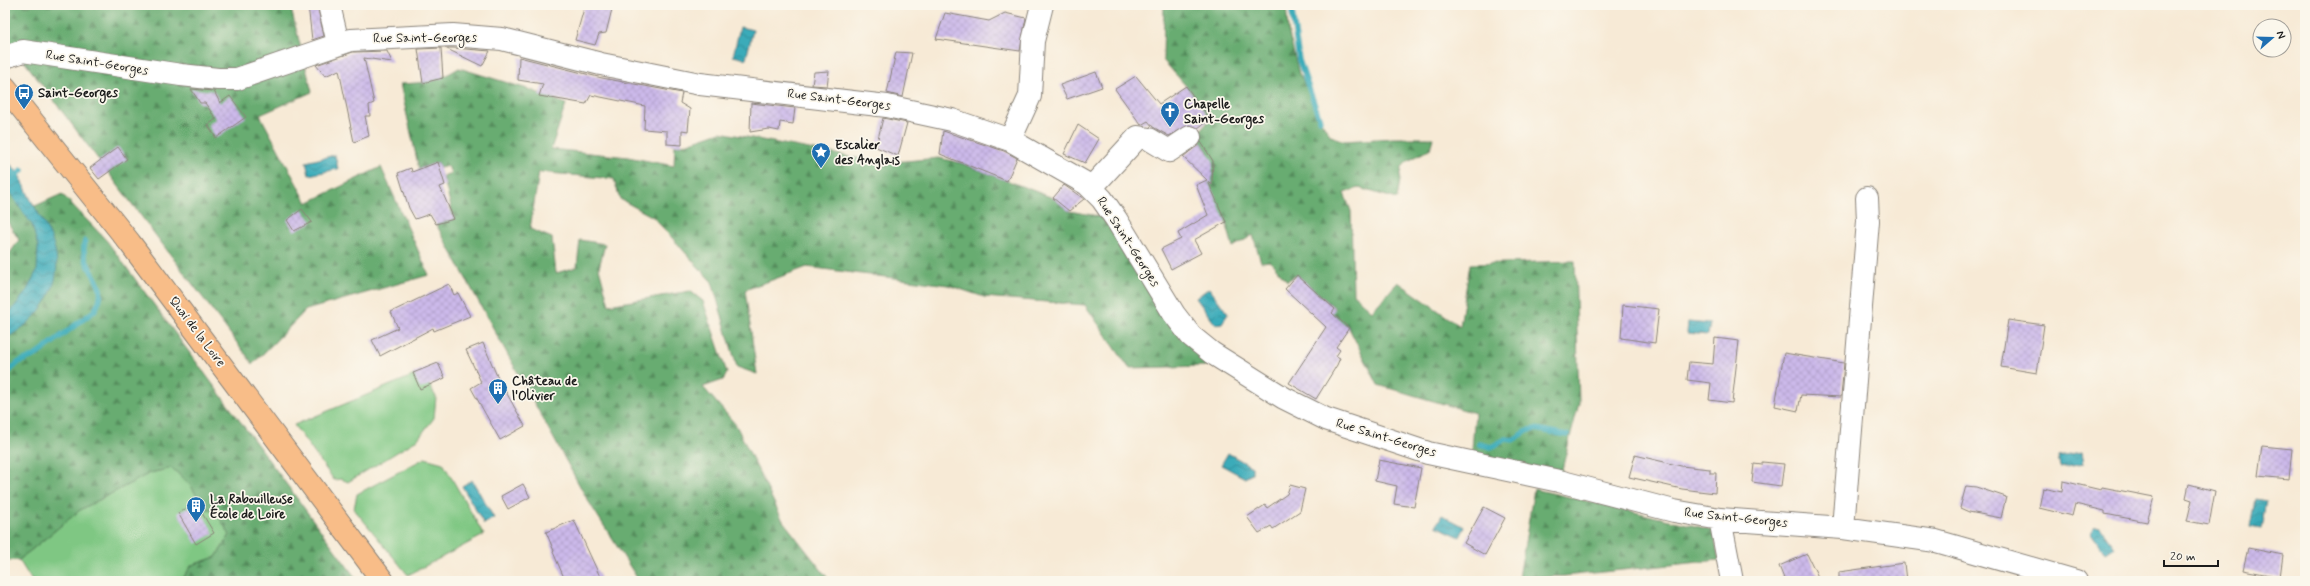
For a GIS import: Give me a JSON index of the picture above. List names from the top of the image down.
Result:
{
  "streets": {
    "main road": ["Quai de la Loire"],
    "street": ["Rue Saint-Georges"]
  },
  "places": {
    "bus stop": ["Saint-Georges"],
    "church": ["Chapelle Saint-Georges"],
    "place": ["Escalier des Anglais"],
    "building": ["Château de l'Olivier", "La Rabouilleuse École de Loire"]
  },
  "scale_bar": "20 m",
  "north": "right"
}
